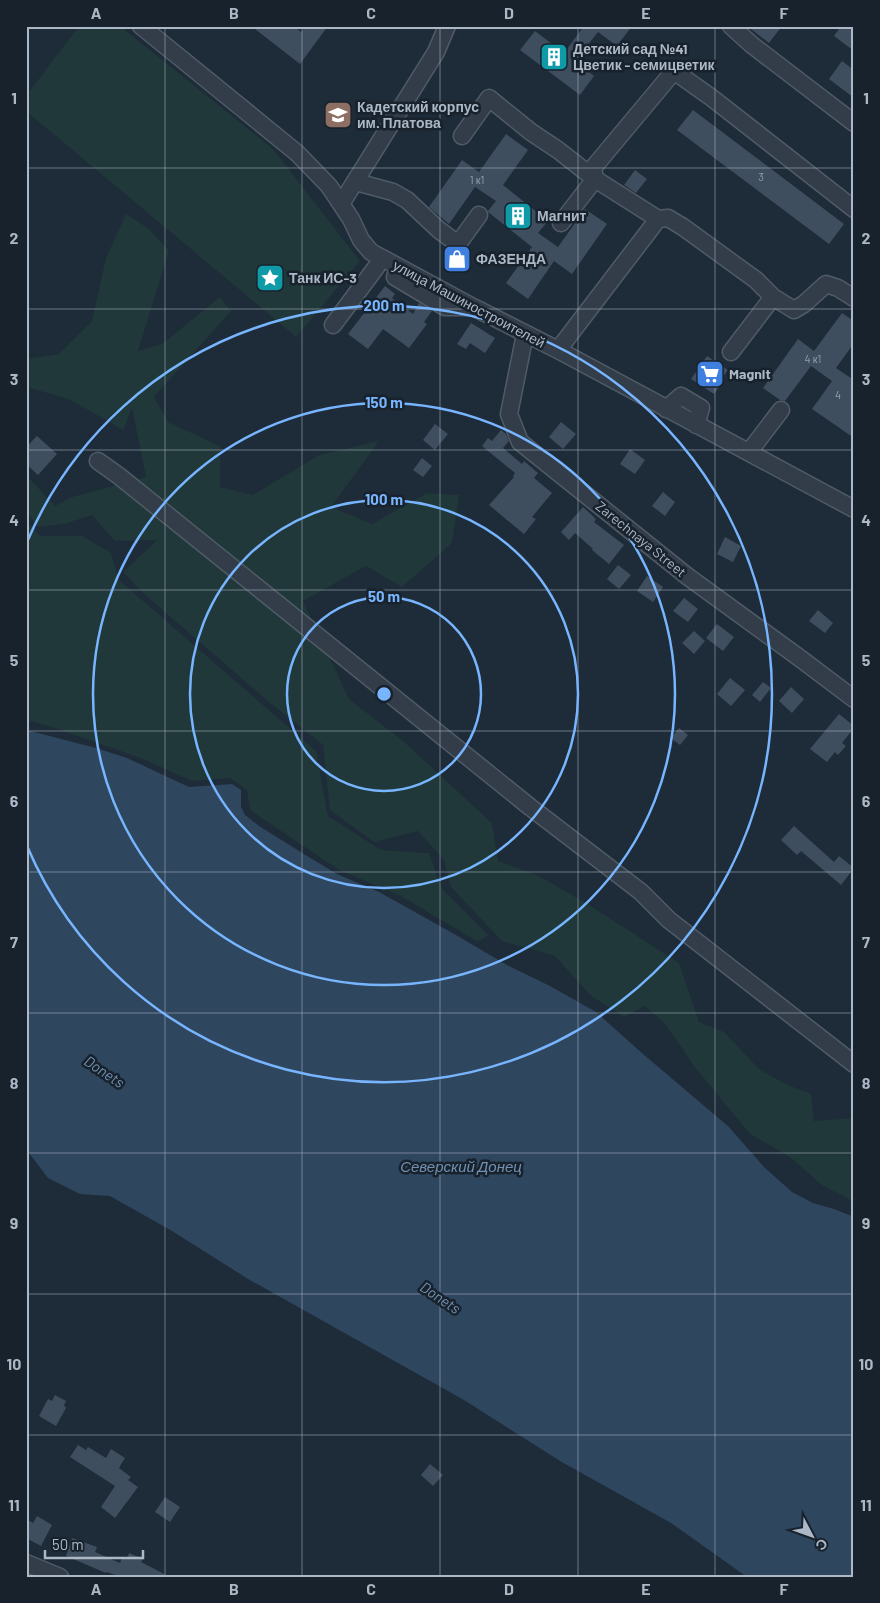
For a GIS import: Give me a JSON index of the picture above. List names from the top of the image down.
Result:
{
  "streets": {
    "street": ["улица Машиностроителей", "Zarechnaya Street"]
  },
  "crossings": [
    ["улица Машиностроителей", "Zarechnaya Street"]
  ],
  "water": ["Donets", "Северский Донец"],
  "places": {
    "building": ["Детский сад №41 Цветик - семицветик", "Магнит"],
    "school or university": ["Кадетский корпус им. Платова"],
    "shop": ["ФАЗЕНДА"],
    "place": ["Танк ИС-3"],
    "supermarket": ["Magnit"]
  },
  "house_numbers": [
    "3",
    "1 к1",
    "4 к1",
    "4"
  ],
  "scale_bar": "50 m",
  "north": "bottom right",
  "grid": {
    "columns": [
      "A",
      "B",
      "C",
      "D",
      "E",
      "F"
    ],
    "rows": [
      "1",
      "2",
      "3",
      "4",
      "5",
      "6",
      "7",
      "8",
      "9",
      "10",
      "11"
    ]
  },
  "rings": [
    "200 m",
    "150 m",
    "100 m",
    "50 m"
  ]
}
